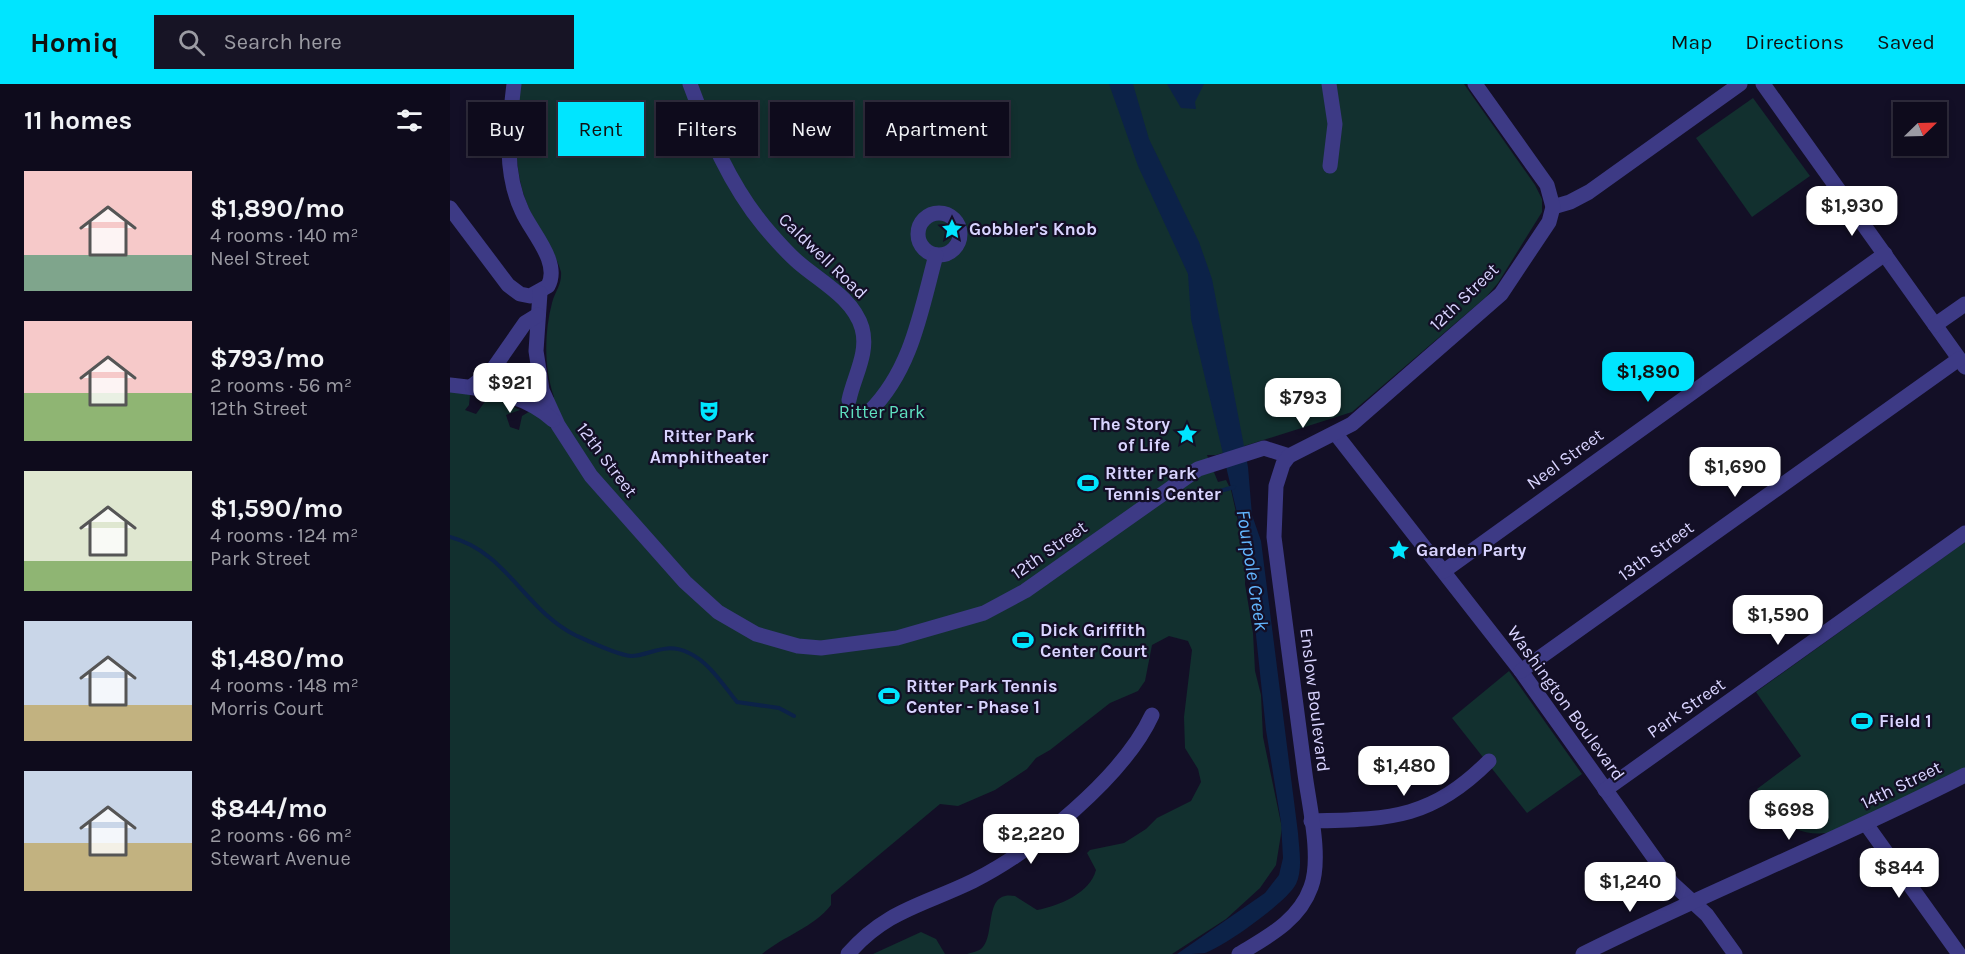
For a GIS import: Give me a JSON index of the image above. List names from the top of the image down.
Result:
{
  "streets": {
    "street": [
      "Caldwell Road",
      "12th Street",
      "Neel Street",
      "13th Street",
      "Enslow Boulevard",
      "Washington Boulevard",
      "Park Street",
      "14th Street"
    ]
  },
  "crossings": [
    ["12th Street", "Enslow Boulevard"],
    ["12th Street", "Washington Boulevard"],
    ["Neel Street", "Washington Boulevard"],
    ["13th Street", "Washington Boulevard"],
    ["Washington Boulevard", "Park Street"],
    ["Washington Boulevard", "14th Street"]
  ],
  "water": ["Fourpole Creek"],
  "parks": ["Ritter Park"],
  "places": {
    "place": ["Gobbler's Knob", "The Story of Life", "Garden Party"],
    "theatre": ["Ritter Park Amphitheater"],
    "sports": [
      "Ritter Park Tennis Center",
      "Dick Griffith Center Court",
      "Ritter Park Tennis Center - Phase 1",
      "Field 1"
    ]
  },
  "north": "top right",
  "page": {
    "header": "Homiq",
    "search": "Search here",
    "nav": ["Map", "Directions", "Saved"],
    "heading": "11 homes",
    "chip": [
      "Buy",
      "Rent",
      "Filters",
      "New",
      "Apartment"
    ],
    "list": [
      {
        "name": "$1,890/mo",
        "note": "4 rooms · 140 m² · Neel Street"
      },
      {
        "name": "$793/mo",
        "note": "2 rooms · 56 m² · 12th Street"
      },
      {
        "name": "$1,590/mo",
        "note": "4 rooms · 124 m² · Park Street"
      },
      {
        "name": "$1,480/mo",
        "note": "4 rooms · 148 m² · Morris Court"
      },
      {
        "name": "$844/mo",
        "note": "2 rooms · 66 m² · Stewart Avenue"
      }
    ],
    "price": [
      "$1,930",
      "$1,890",
      "$921",
      "$793",
      "$1,690",
      "$1,590",
      "$1,480",
      "$698",
      "$2,220",
      "$844",
      "$1,240"
    ]
  }
}
